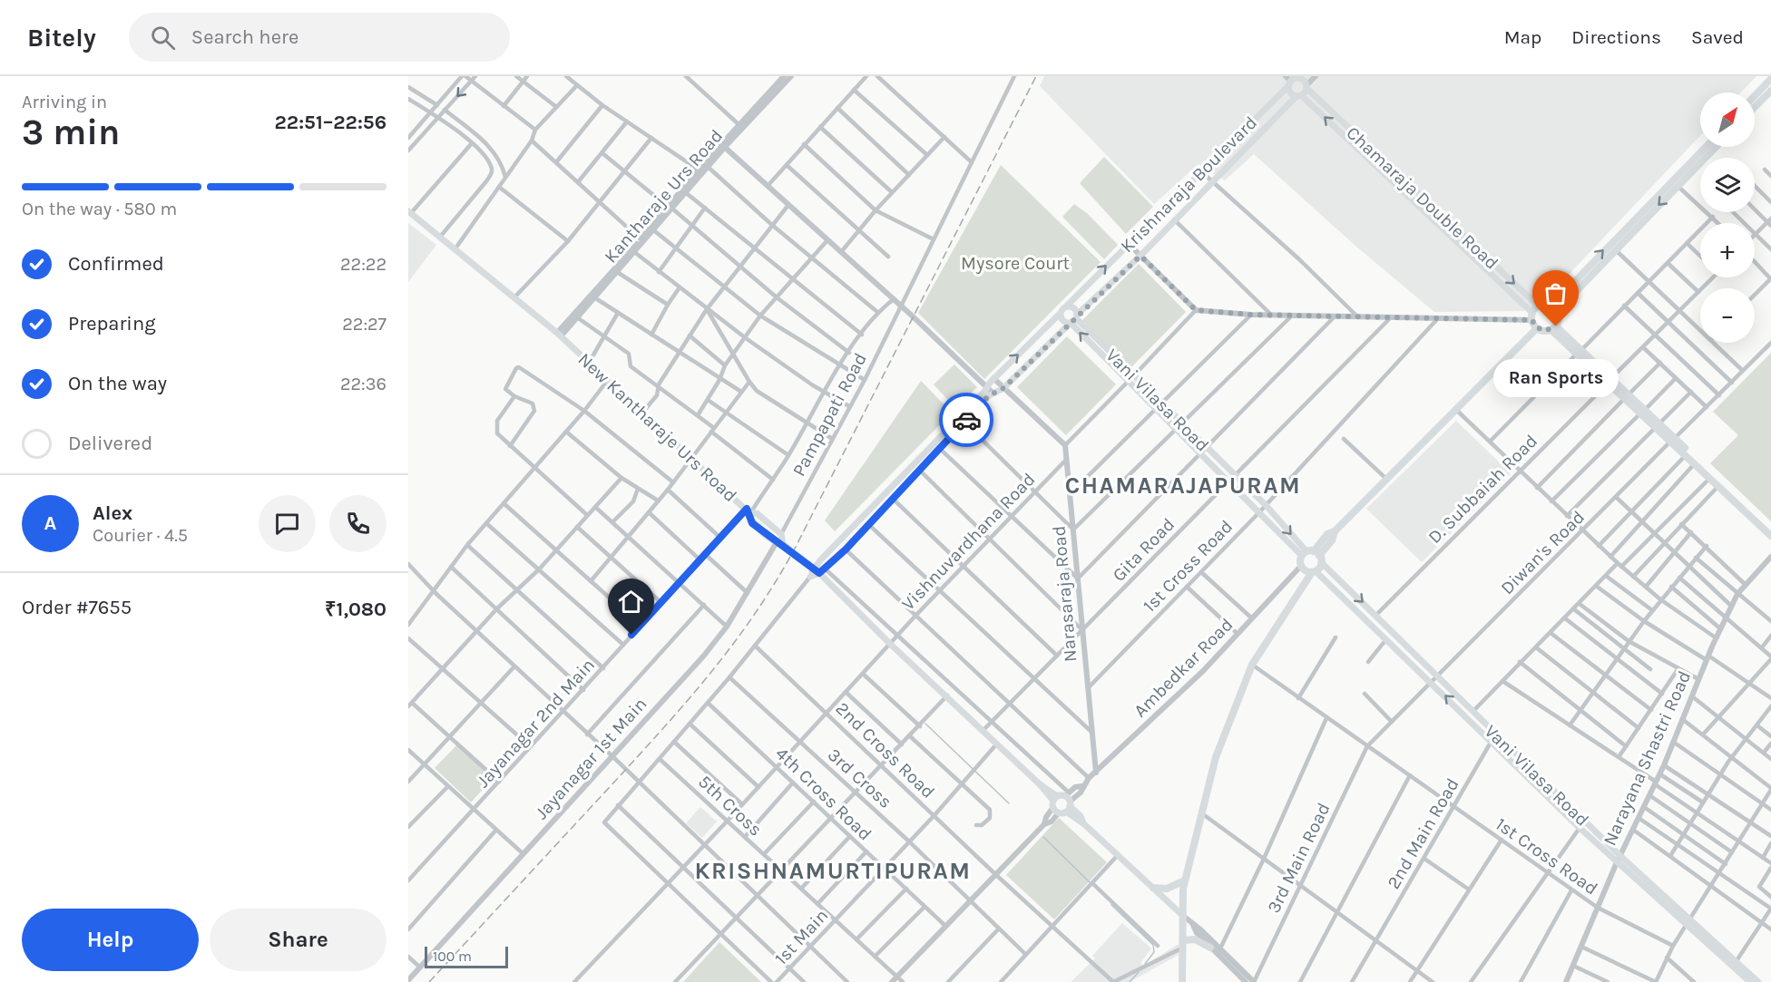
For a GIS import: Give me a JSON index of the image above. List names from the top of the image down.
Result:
{
  "streets": {
    "main road": [
      "Krishnaraja Boulevard",
      "Chamaraja Double Road",
      "Vani Vilasa Road",
      "New Kantharaje Urs Road"
    ],
    "street": [
      "Kantharaje Urs Road",
      "Pampapati Road",
      "D. Subbaiah Road",
      "Vishnuvardhana Road",
      "Gita Road",
      "Diwan's Road",
      "1st Cross Road",
      "Narasaraja Road",
      "Ambedkar Road",
      "Jayanagar 2nd Main",
      "2nd Cross Road",
      "Jayanagar 1st Main",
      "Narayana Shastri Road",
      "3rd Cross",
      "4th Cross Road",
      "5th Cross",
      "2nd Main Road",
      "3rd Main Road",
      "1st Main"
    ]
  },
  "crossings": [
    ["Krishnaraja Boulevard", "Chamaraja Double Road"],
    ["Krishnaraja Boulevard", "Vani Vilasa Road"],
    ["Kantharaje Urs Road", "New Kantharaje Urs Road"],
    ["Vani Vilasa Road", "D. Subbaiah Road"],
    ["Vani Vilasa Road", "Gita Road"],
    ["Vani Vilasa Road", "Diwan's Road"],
    ["Vani Vilasa Road", "1st Cross Road"],
    ["Vani Vilasa Road", "Narayana Shastri Road"],
    ["Vani Vilasa Road", "2nd Main Road"],
    ["Pampapati Road", "New Kantharaje Urs Road"],
    ["New Kantharaje Urs Road", "Jayanagar 2nd Main"],
    ["Vishnuvardhana Road", "Narasaraja Road"],
    ["Vishnuvardhana Road", "2nd Cross Road"],
    ["Vishnuvardhana Road", "3rd Cross"],
    ["Vishnuvardhana Road", "4th Cross Road"],
    ["Vishnuvardhana Road", "5th Cross"],
    ["Gita Road", "Narasaraja Road"],
    ["Diwan's Road", "3rd Main Road"],
    ["1st Cross Road", "Narasaraja Road"],
    ["1st Cross Road", "Narayana Shastri Road"],
    ["1st Cross Road", "2nd Main Road"],
    ["1st Cross Road", "3rd Main Road"],
    ["Narasaraja Road", "Ambedkar Road"],
    ["Ambedkar Road", "2nd Cross Road"],
    ["Ambedkar Road", "3rd Cross"],
    ["Ambedkar Road", "4th Cross Road"],
    ["Ambedkar Road", "5th Cross"],
    ["2nd Cross Road", "1st Main"],
    ["3rd Cross", "1st Main"],
    ["4th Cross Road", "1st Main"],
    ["5th Cross", "1st Main"]
  ],
  "districts": ["CHAMARAJAPURAM", "KRISHNAMURTIPURAM"],
  "parks": ["Mysore Court"],
  "places": ["Ran Sports"],
  "scale_bar": "100 m",
  "north": "top right",
  "page": {
    "header": "Bitely",
    "search": "Search here",
    "nav": ["Map", "Directions", "Saved"],
    "heading": ["3 min", "Arriving in", "22:51–22:56"],
    "panel": [
      "Alex",
      "Courier · 4.5",
      "Order #7655",
      "₹1,080"
    ],
    "map_buttons": ["+", "−"],
    "bar": "On the way · 580 m",
    "list": [
      ["Confirmed", "22:22"],
      ["Preparing", "22:27"],
      ["On the way", "22:36"],
      "Delivered"
    ],
    "bubble": "Ran Sports",
    "round": "A",
    "buttons": ["Help", "Share"],
    "scale": "100 m"
  }
}
